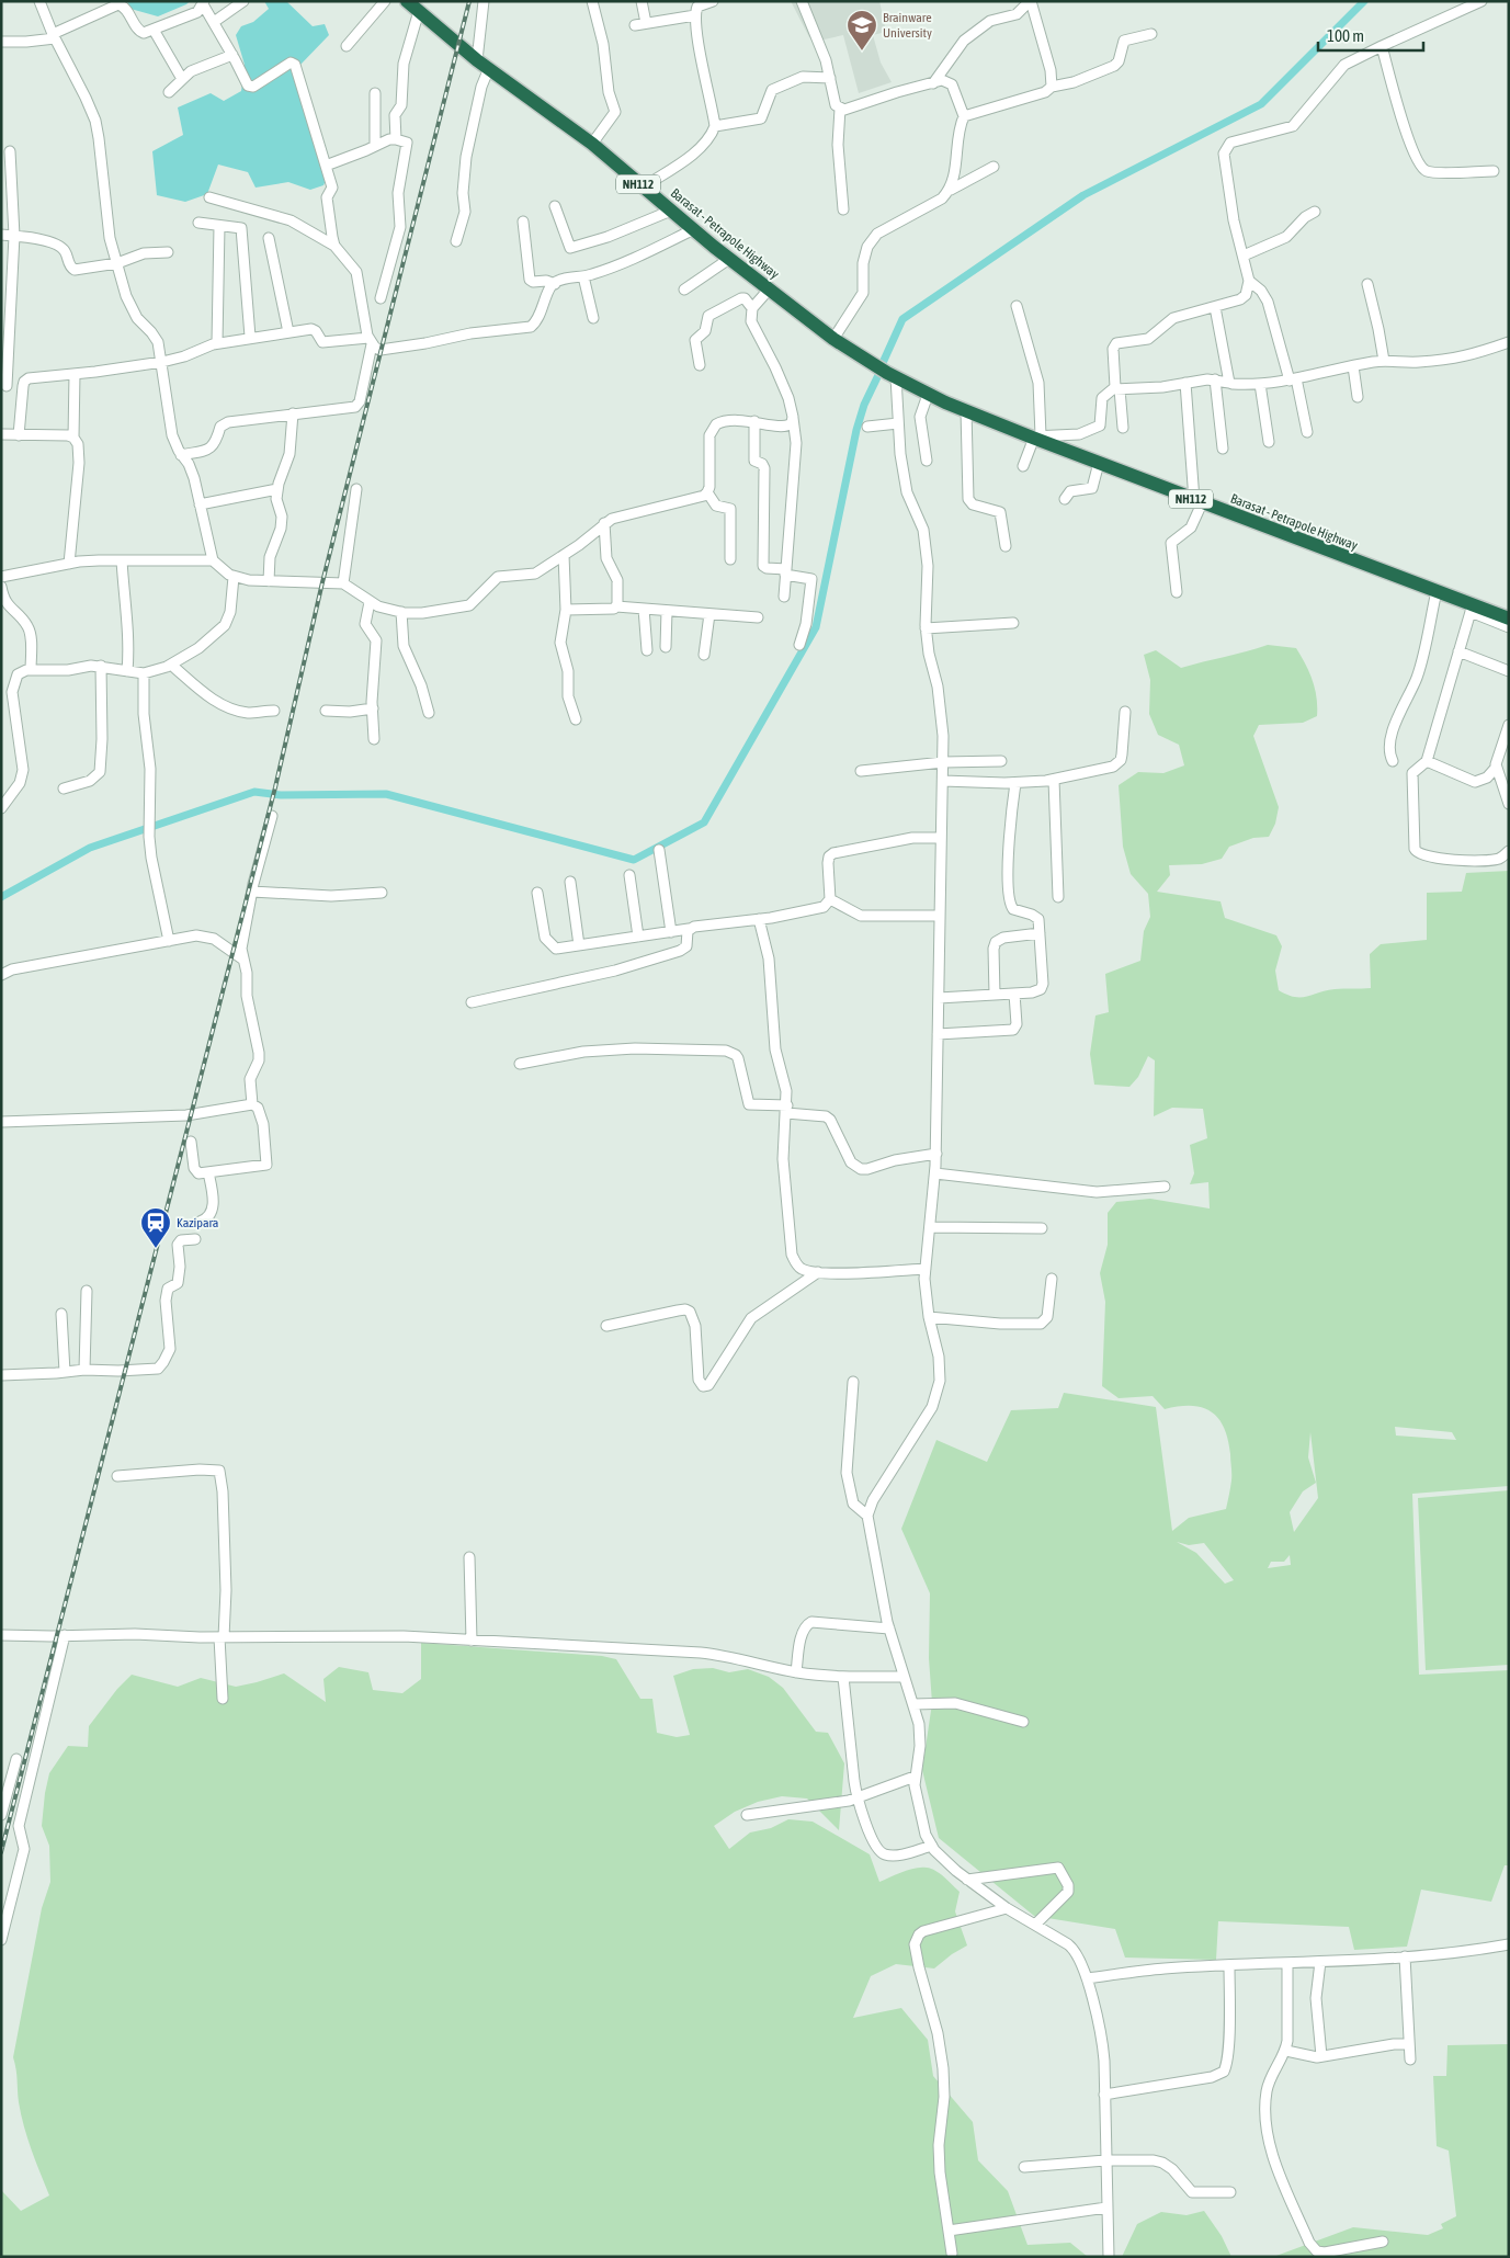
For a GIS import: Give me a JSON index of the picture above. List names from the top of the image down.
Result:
{
  "streets": {
    "highway": ["NH112", "Barasat - Petrapole Highway"]
  },
  "places": {
    "school or university": ["Brainware University"],
    "station": ["Kazipara"]
  },
  "scale_bar": "100 m"
}
